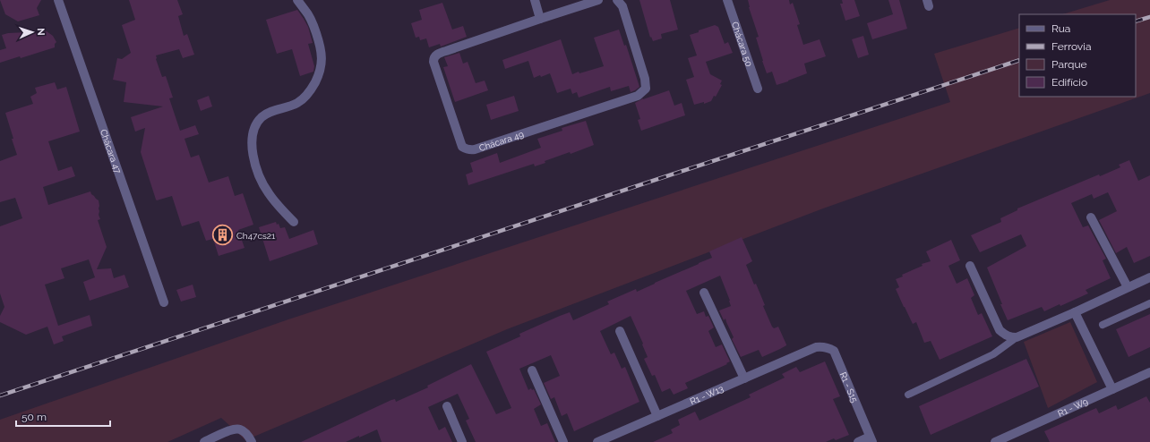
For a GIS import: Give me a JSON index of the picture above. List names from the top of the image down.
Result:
{
  "streets": {
    "street": [
      "Chácara 50",
      "Chácara 49",
      "Chácara 47",
      "R1 - S15",
      "R1 - W13",
      "R1 - W9"
    ]
  },
  "crossings": [
    ["R1 - S15", "R1 - W13"]
  ],
  "places": {
    "building": ["Ch47cs21"]
  },
  "legend": [
    "Rua",
    "Ferrovia",
    "Parque",
    "Edifício"
  ],
  "scale_bar": "50 m",
  "north": "right"
}
